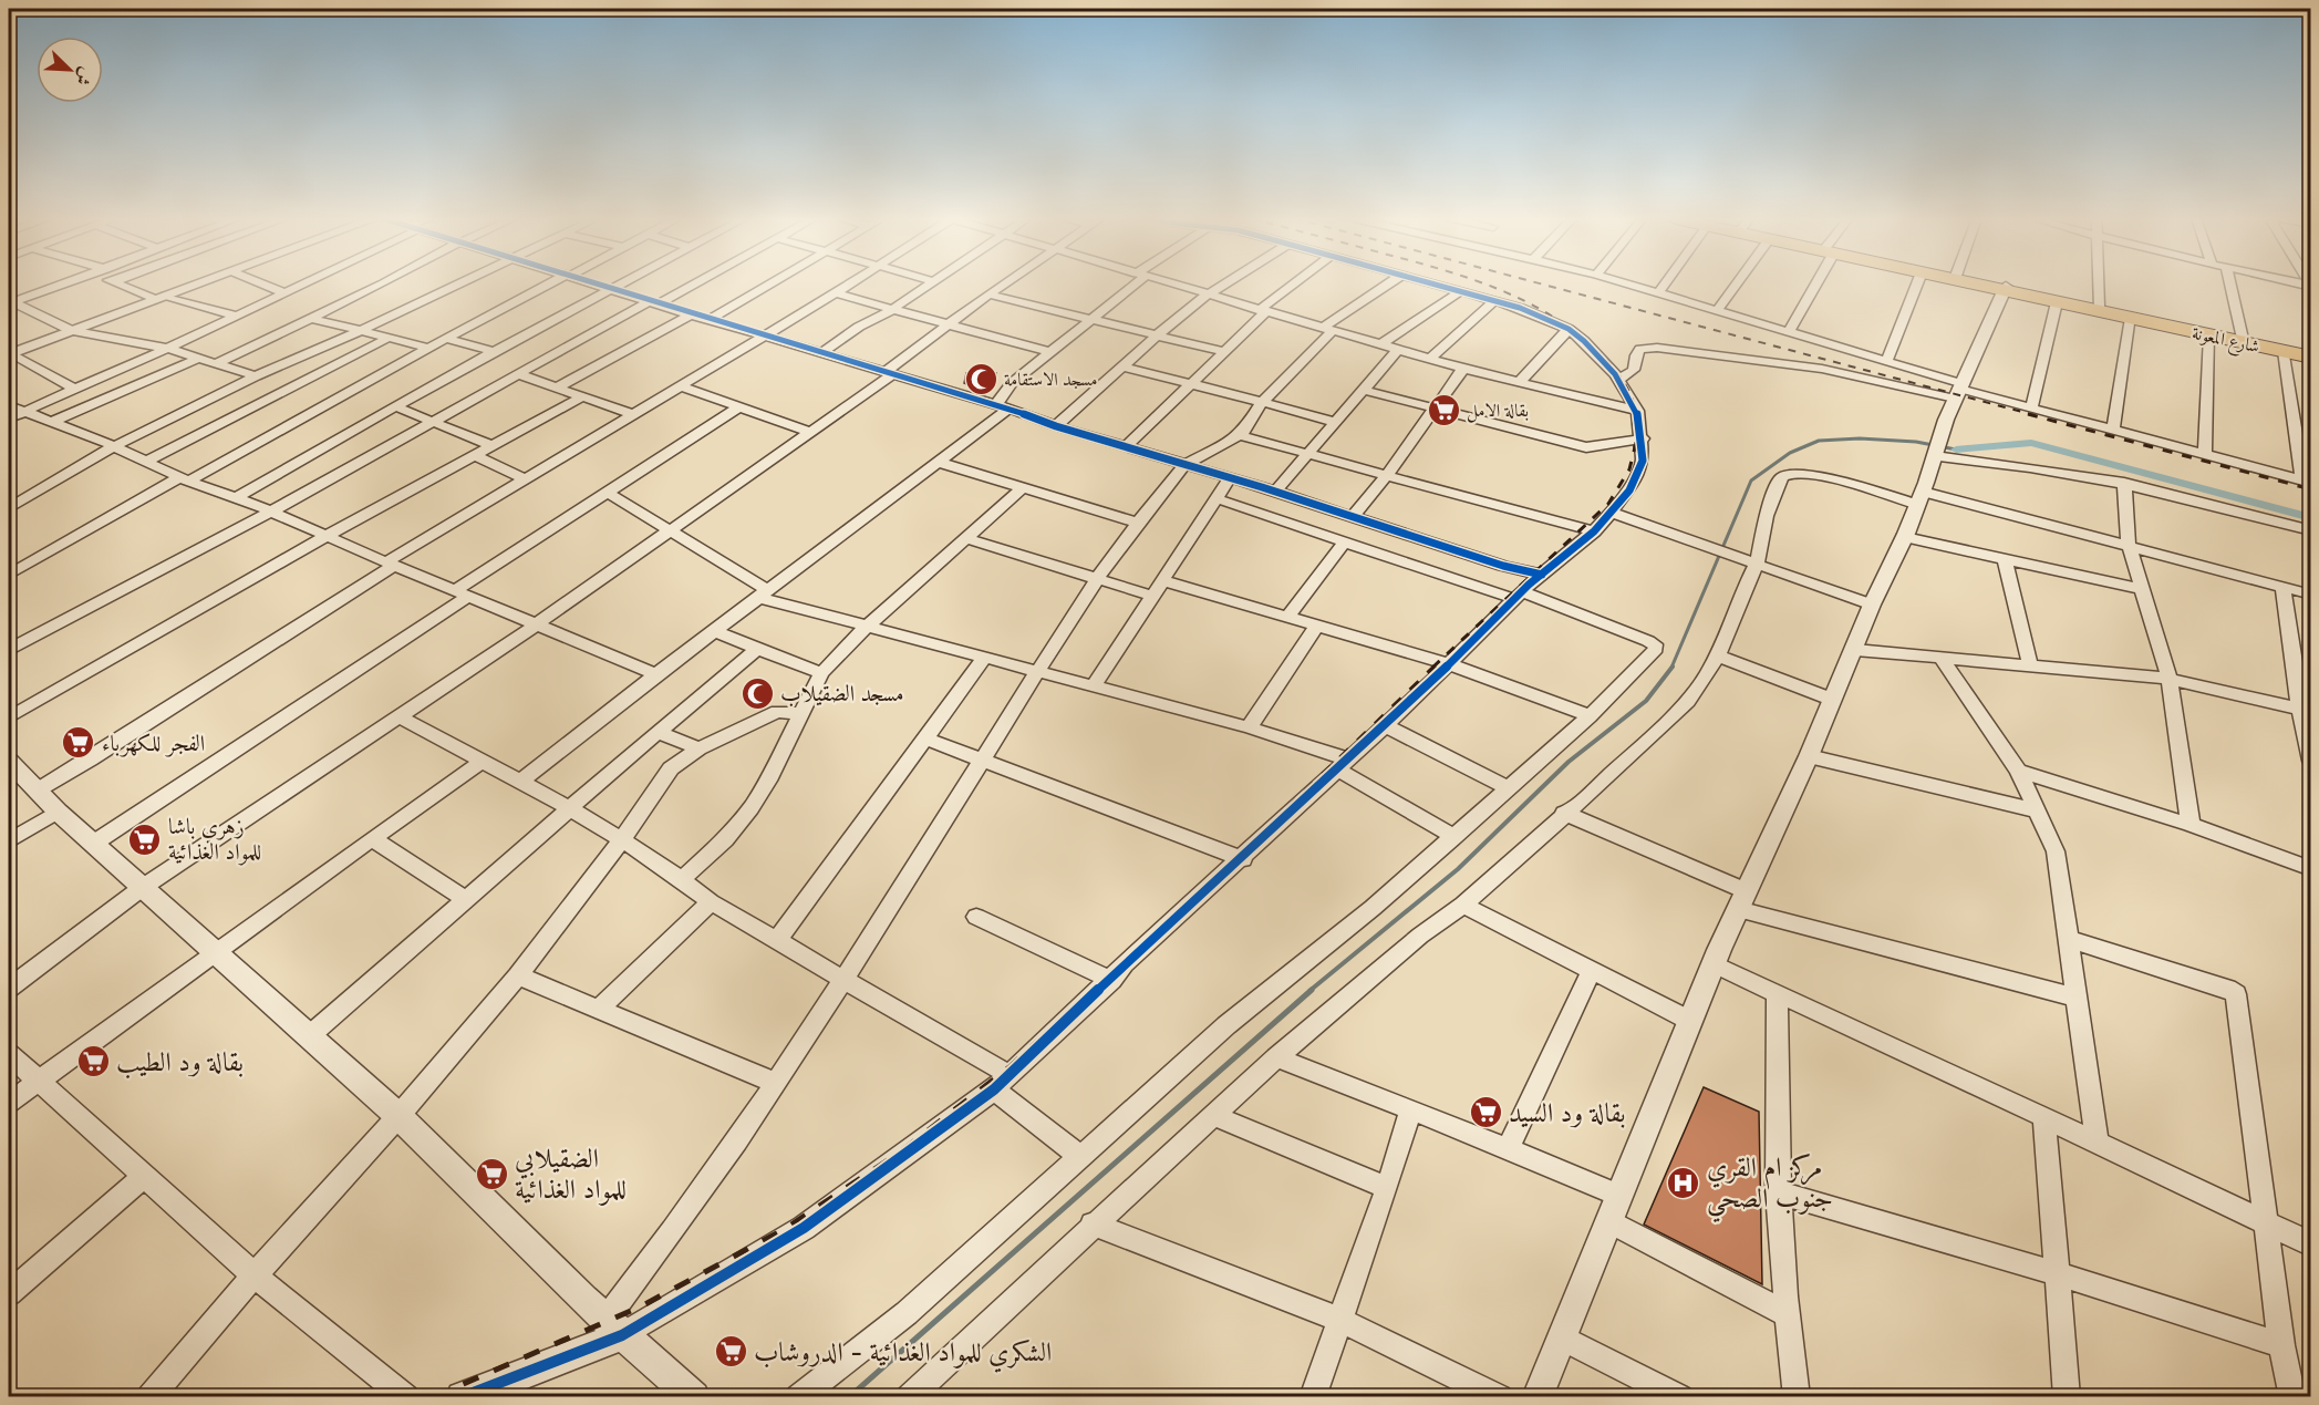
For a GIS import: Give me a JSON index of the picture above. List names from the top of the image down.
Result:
{
  "streets": {
    "highway": ["شارع المعونة"]
  },
  "places": {
    "mosque": ["مسجد الاستقامة", "مسجد الضقيلاب"],
    "supermarket": [
      "بقالة الامل",
      "الفجر للكهرباء",
      "زهري باشا للمواد الغذائية",
      "بقالة ود الطيب",
      "بقالة ود السيد",
      "الضقيلابي للمواد الغذائية",
      "الشكري للمواد الغذائية - الدروشاب"
    ],
    "hospital": ["مركز ام القري جنوب الصحي"]
  },
  "north": "bottom right"
}
